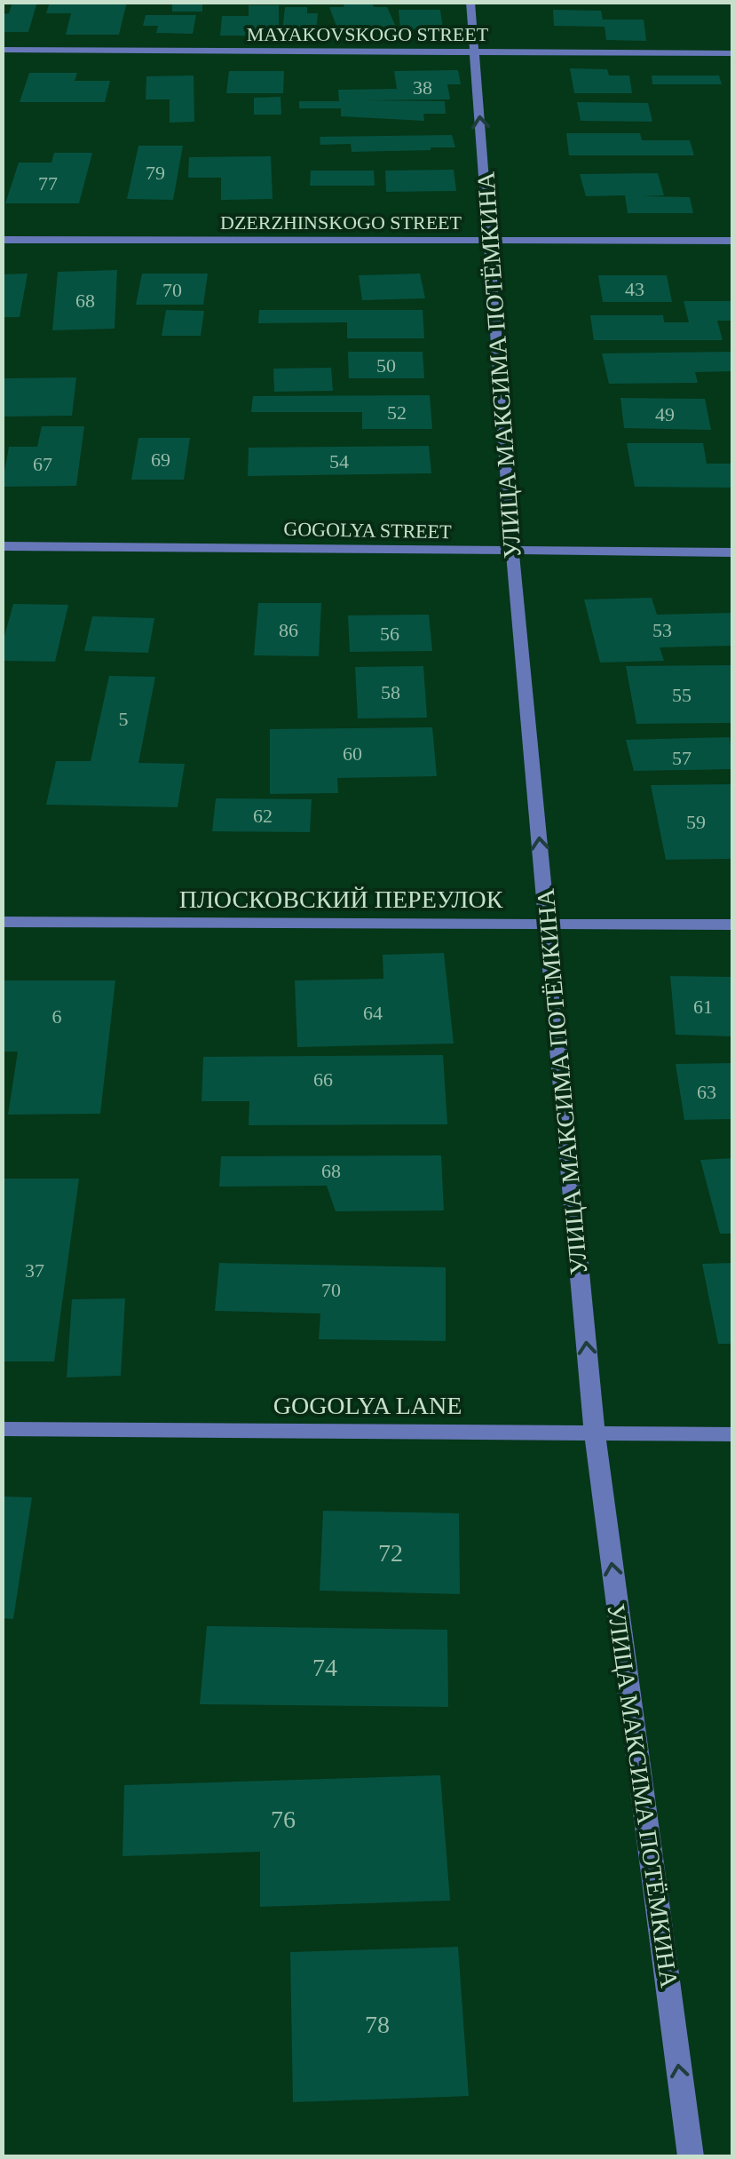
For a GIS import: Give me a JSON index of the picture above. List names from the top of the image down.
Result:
{
  "streets": {
    "street": [
      "MAYAKOVSKOGO STREET",
      "DZERZHINSKOGO STREET",
      "УЛИЦА МАКСИМА ПОТЁМКИНА",
      "GOGOLYA STREET",
      "ПЛОСКОВСКИЙ ПЕРЕУЛОК",
      "GOGOLYA LANE"
    ]
  },
  "crossings": [
    ["MAYAKOVSKOGO STREET", "УЛИЦА МАКСИМА ПОТЁМКИНА"],
    ["DZERZHINSKOGO STREET", "УЛИЦА МАКСИМА ПОТЁМКИНА"],
    ["УЛИЦА МАКСИМА ПОТЁМКИНА", "GOGOLYA STREET"],
    ["УЛИЦА МАКСИМА ПОТЁМКИНА", "ПЛОСКОВСКИЙ ПЕРЕУЛОК"],
    ["УЛИЦА МАКСИМА ПОТЁМКИНА", "GOGOLYA LANE"]
  ],
  "one_way": ["УЛИЦА МАКСИМА ПОТЁМКИНА"],
  "house_numbers": [
    "38",
    "79",
    "77",
    "43",
    "70",
    "68",
    "50",
    "52",
    "49",
    "69",
    "54",
    "67",
    "86",
    "53",
    "56",
    "58",
    "55",
    "5",
    "60",
    "57",
    "62",
    "59",
    "61",
    "64",
    "6",
    "66",
    "63",
    "68",
    "37",
    "70",
    "72",
    "74",
    "76",
    "78"
  ]
}
